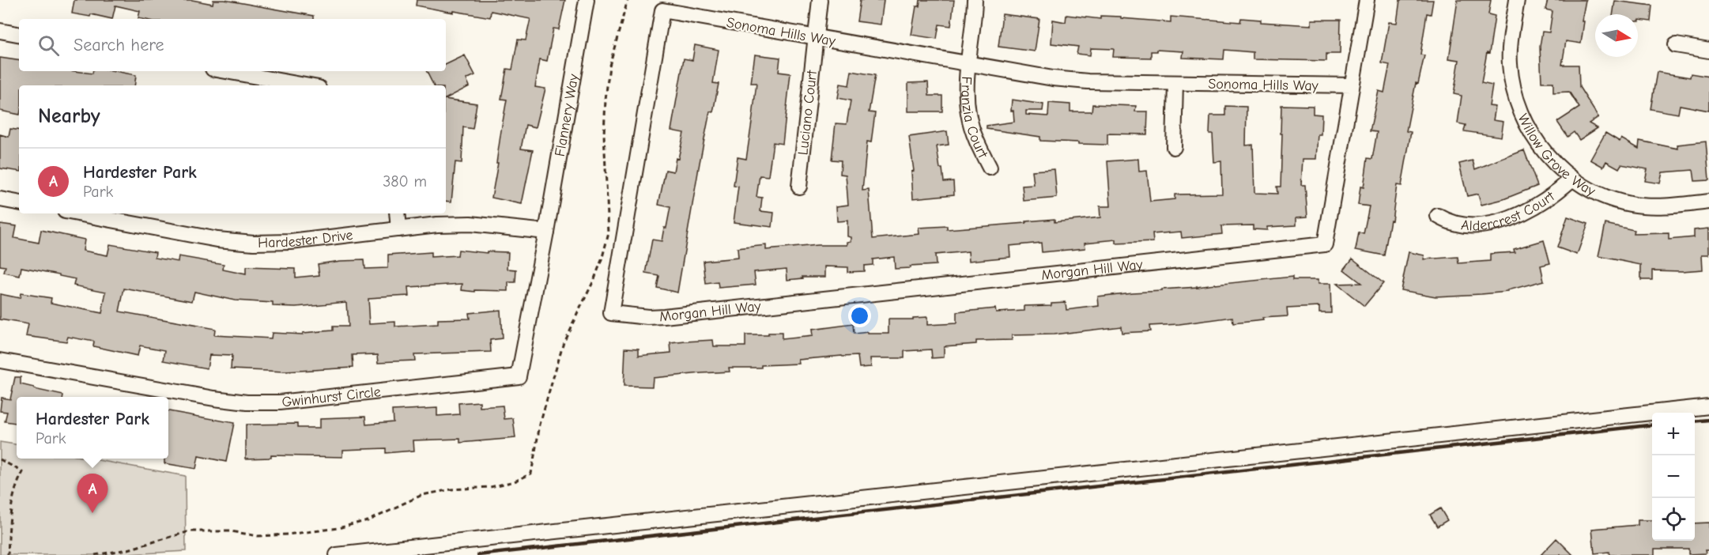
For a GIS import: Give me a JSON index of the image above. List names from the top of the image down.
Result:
{
  "streets": {
    "street": [
      "Sonoma Hills Way",
      "Luciano Court",
      "Flannery Way",
      "Franzia Court",
      "Willow Grove Way",
      "Aldercrest Court",
      "Hardester Drive",
      "Morgan Hill Way",
      "Gwinhurst Circle"
    ]
  },
  "crossings": [
    ["Sonoma Hills Way", "Luciano Court"],
    ["Sonoma Hills Way", "Franzia Court"],
    ["Sonoma Hills Way", "Morgan Hill Way"],
    ["Flannery Way", "Hardester Drive"],
    ["Flannery Way", "Gwinhurst Circle"],
    ["Willow Grove Way", "Aldercrest Court"],
    ["Hardester Drive", "Gwinhurst Circle"]
  ],
  "north": "right",
  "page": {
    "search": "Search here",
    "heading": "Nearby",
    "list": [
      {
        "mark": "A",
        "name": "Hardester Park",
        "note": "Park",
        "value": "380 m"
      }
    ],
    "popup": ["Hardester Park", "Park"],
    "map_buttons": ["+", "−"],
    "pins": "A"
  }
}
